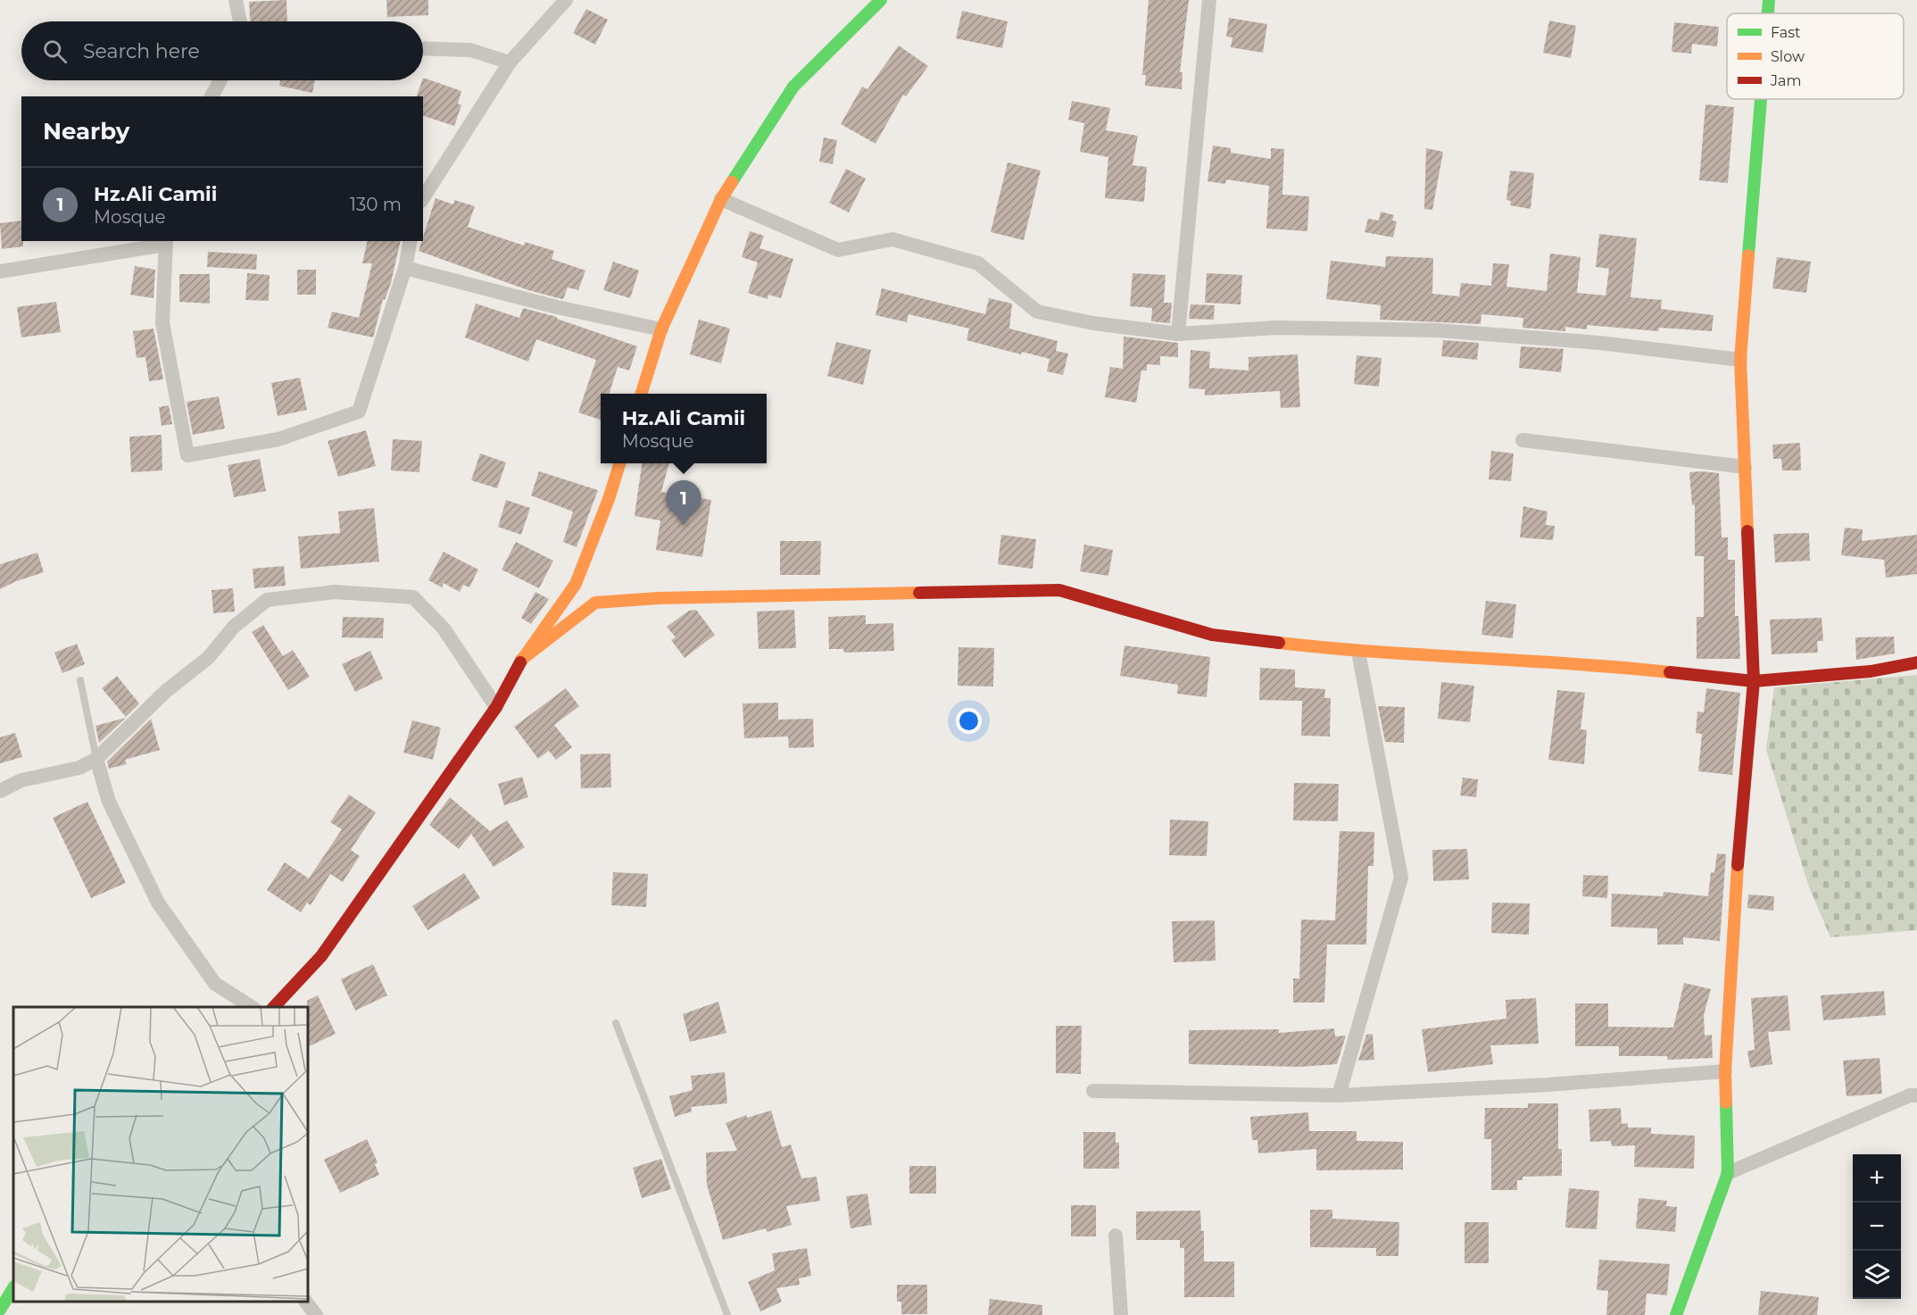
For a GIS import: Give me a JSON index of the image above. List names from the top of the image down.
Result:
{
  "legend": ["Fast", "Slow", "Jam"],
  "page": {
    "search": "Search here",
    "heading": "Nearby",
    "list": [
      {
        "mark": "1",
        "name": "Hz.Ali Camii",
        "note": "Mosque",
        "value": "130 m"
      }
    ],
    "popup": ["Hz.Ali Camii", "Mosque"],
    "pins": "1",
    "map_buttons": ["+", "−"]
  }
}
